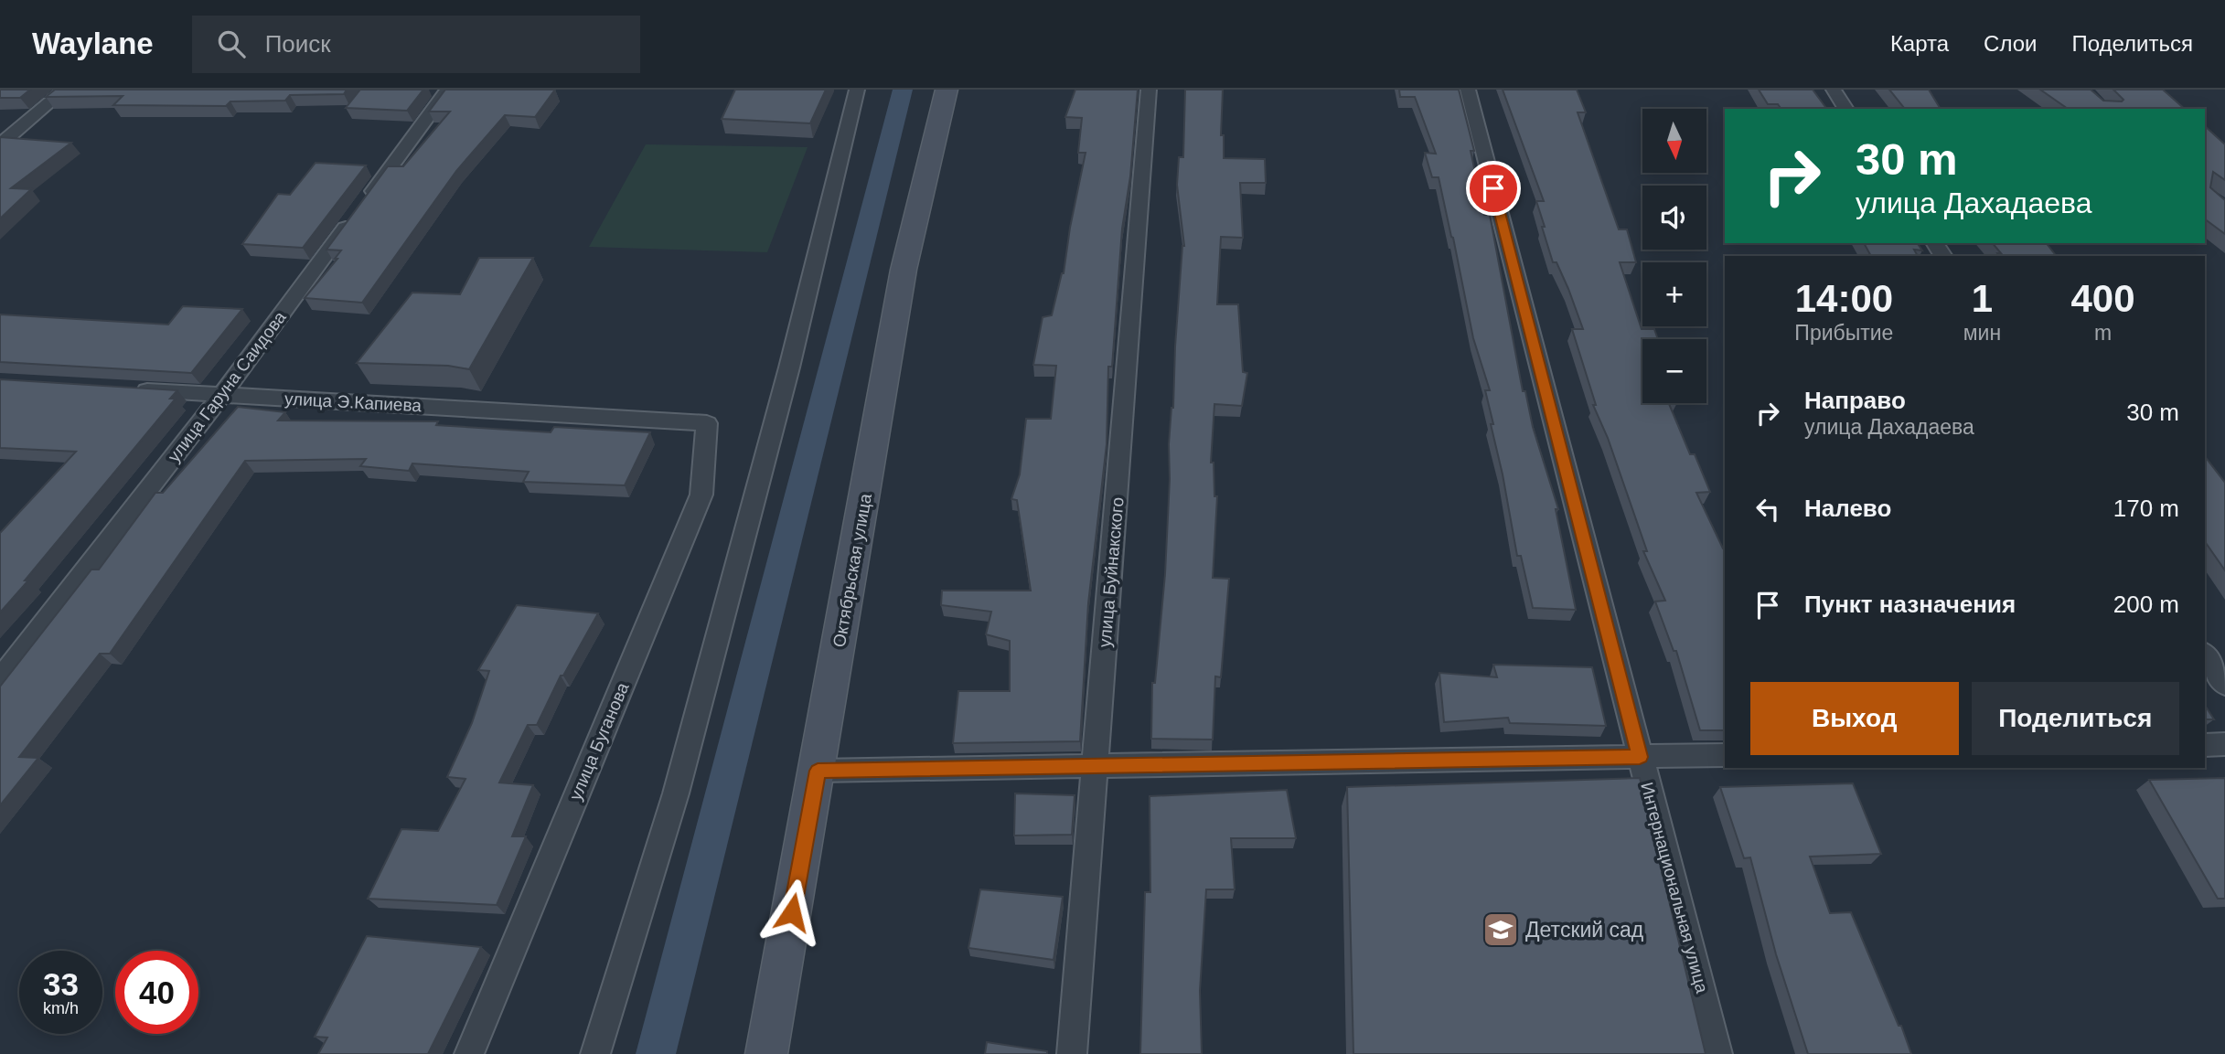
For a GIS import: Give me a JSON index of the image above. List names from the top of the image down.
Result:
{
  "streets": {
    "street": [
      "улица Гаруна Саидова",
      "улица Э.Капиева",
      "Октябрьская улица",
      "улица Буйнакского",
      "улица Буганова",
      "Интернациональная улица"
    ]
  },
  "crossings": [
    ["улица Гаруна Саидова", "улица Э.Капиева"],
    ["улица Э.Капиева", "улица Буганова"]
  ],
  "places": {
    "school or university": ["Детский сад"]
  },
  "north": "bottom",
  "page": {
    "header": "Waylane",
    "search": "Поиск",
    "nav": ["Карта", "Слои", "Поделиться"],
    "map_buttons": ["+", "−"],
    "turn": ["30 m", "улица Дахадаева"],
    "eta": [
      "14:00",
      "Прибытие",
      "1",
      "мин",
      "400",
      "m"
    ],
    "list": [
      {
        "name": "Направо",
        "note": "улица Дахадаева",
        "value": "30 m"
      },
      {
        "name": "Налево",
        "value": "170 m"
      },
      {
        "name": "Пункт назначения",
        "value": "200 m"
      }
    ],
    "buttons": ["Выход", "Поделиться"],
    "speed": "33 km/h",
    "limit": "40"
  }
}
